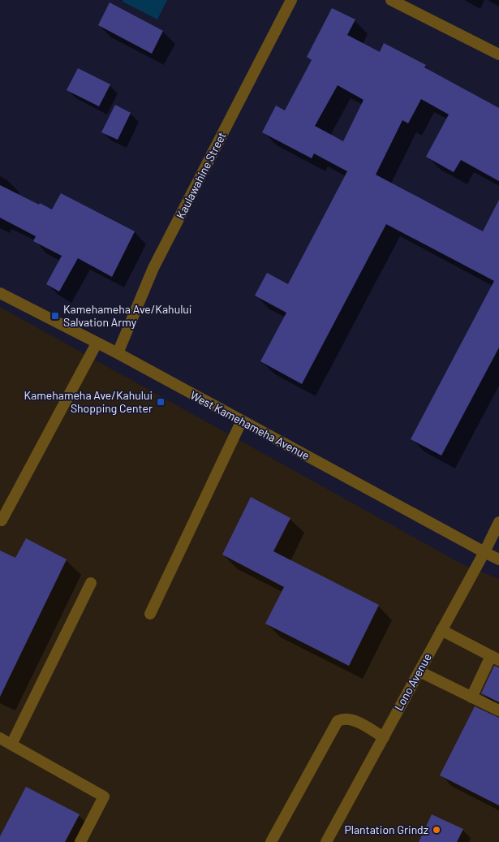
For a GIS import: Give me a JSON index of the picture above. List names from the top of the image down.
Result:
{
  "streets": {
    "street": ["Kaulawahine Street", "West Kamehameha Avenue", "Lono Avenue"]
  },
  "crossings": [
    ["Kaulawahine Street", "West Kamehameha Avenue"],
    ["West Kamehameha Avenue", "Lono Avenue"]
  ],
  "places": {
    "transit": ["Kamehameha Ave/Kahului Salvation Army", "Kamehameha Ave/Kahului Shopping Center"],
    "other": ["Plantation Grindz"]
  }
}
